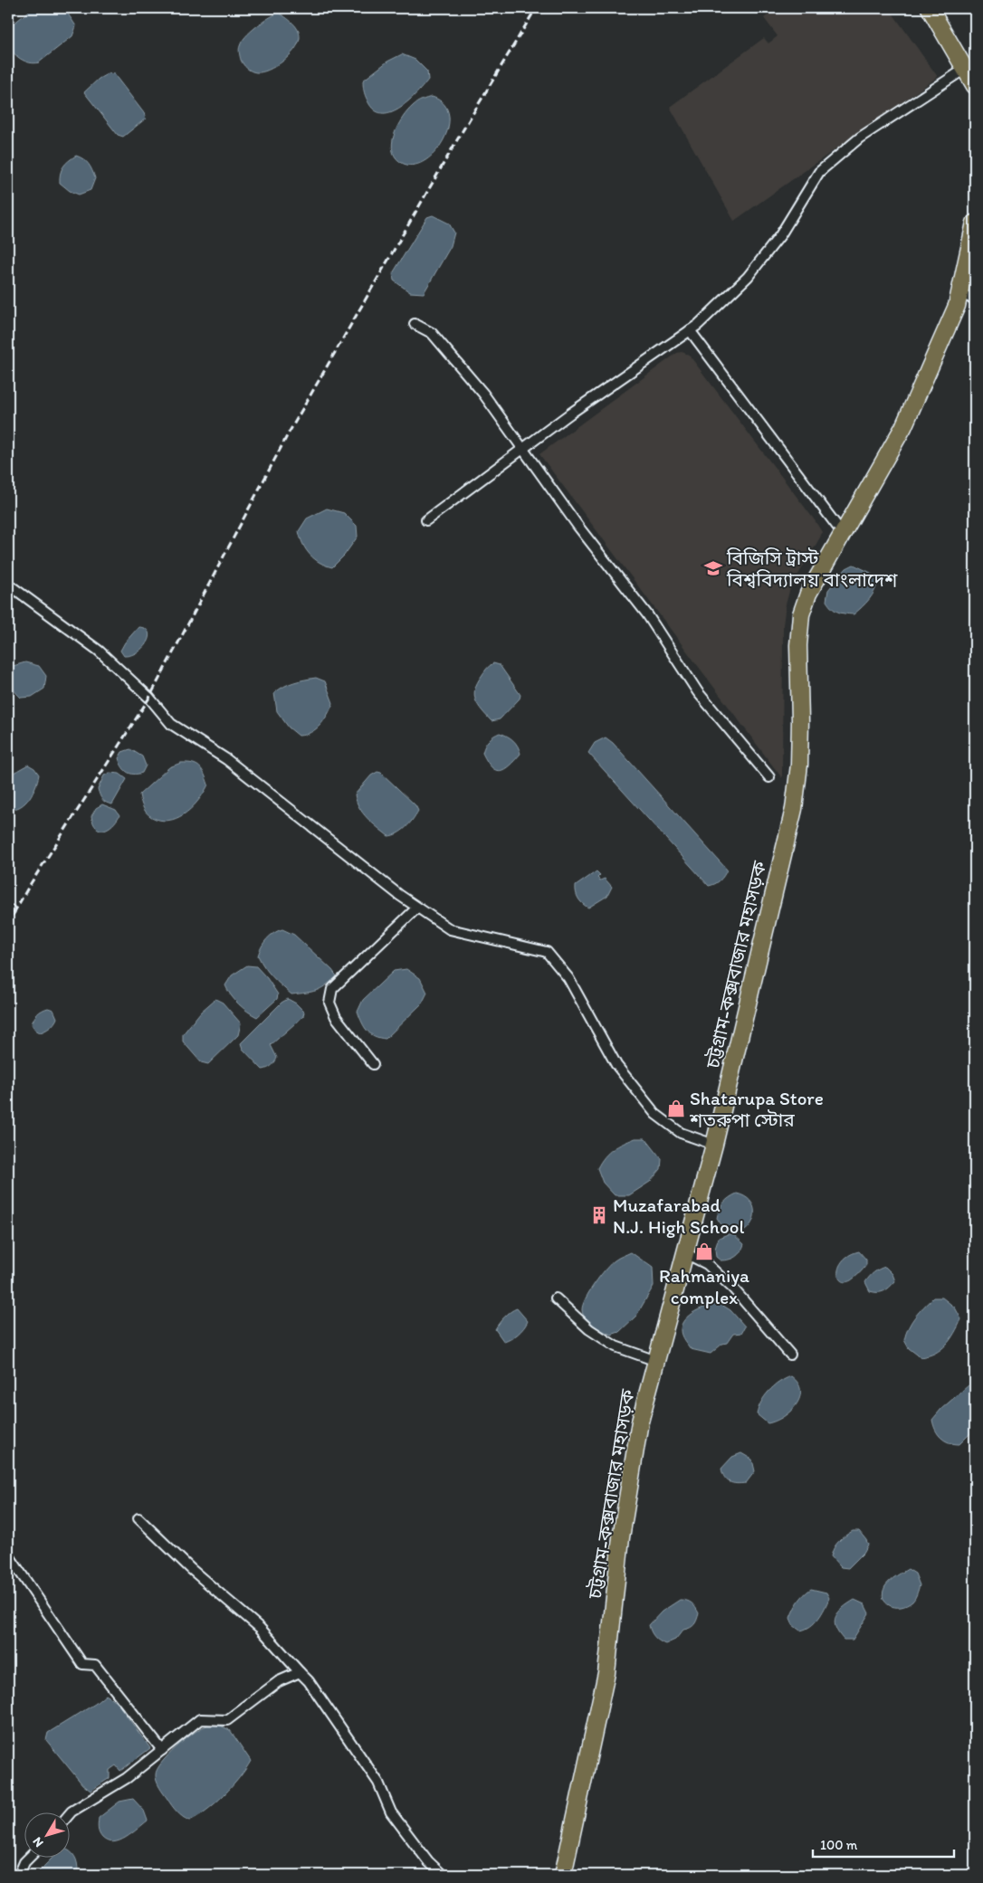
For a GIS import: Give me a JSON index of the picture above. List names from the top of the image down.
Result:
{
  "streets": {
    "highway": ["চট্টগ্রাম-কক্সবাজার মহাসড়ক"]
  },
  "places": {
    "school or university": ["বিজিসি ট্রাস্ট বিশ্ববিদ্যালয় বাংলাদেশ"],
    "shop": ["Shatarupa Store শতরুপা স্টোর", "Rahmaniya complex"],
    "building": ["Muzafarabad N.J. High School"]
  },
  "scale_bar": "100 m",
  "north": "bottom left"
}
